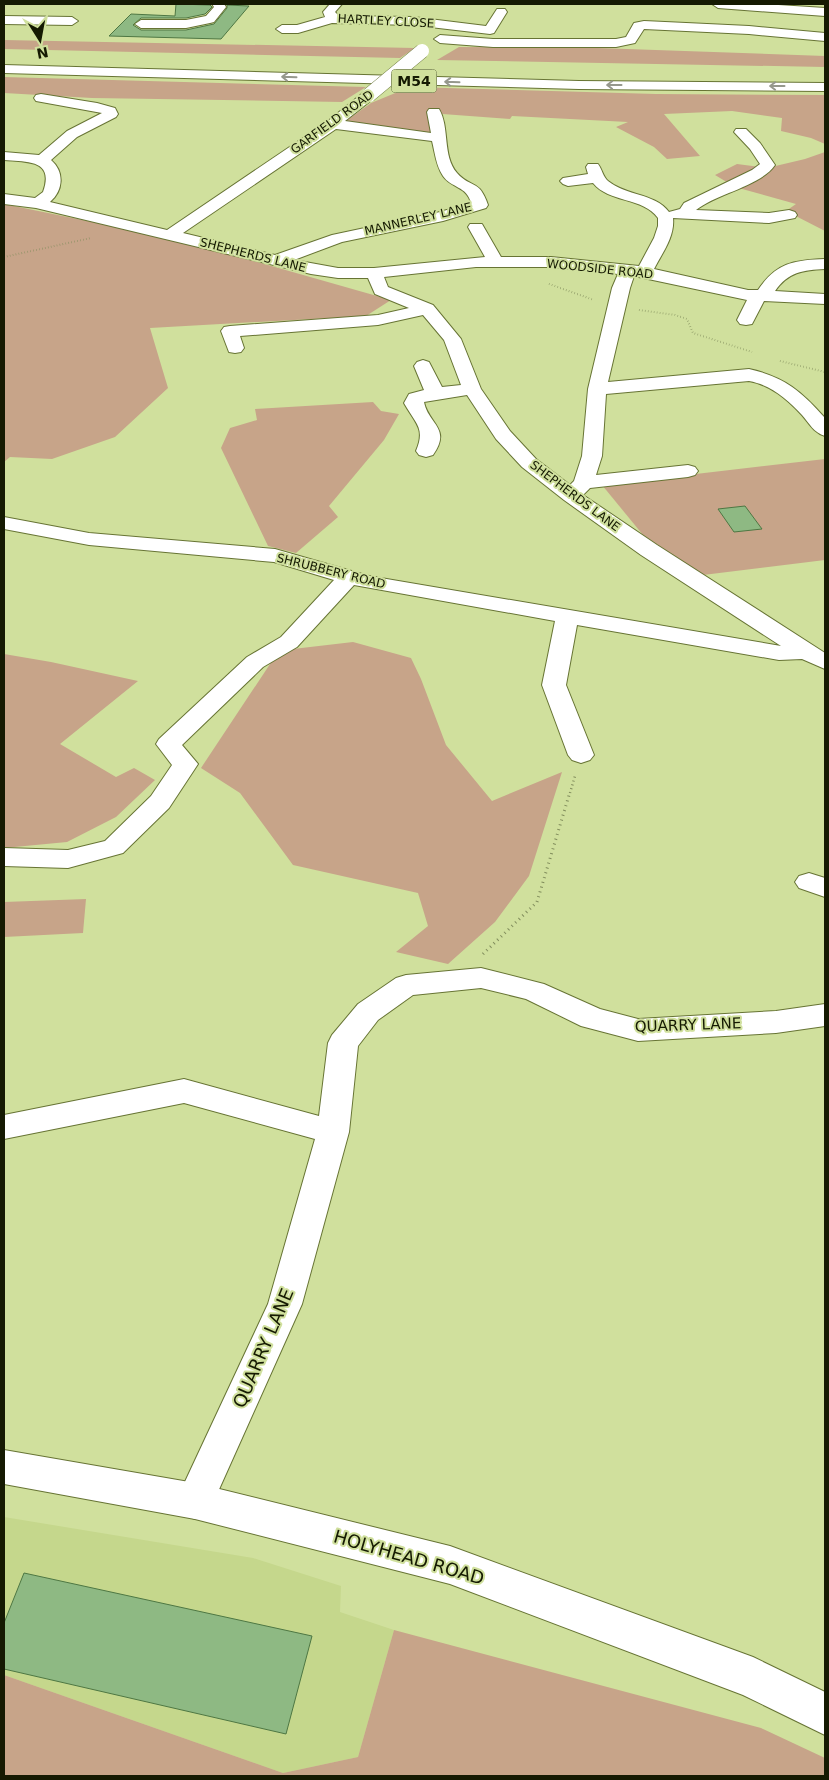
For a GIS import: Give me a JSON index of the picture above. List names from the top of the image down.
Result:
{
  "streets": {
    "main road": [
      "HARTLEY CLOSE",
      "M54",
      "GARFIELD ROAD",
      "MANNERLEY LANE",
      "SHEPHERDS LANE",
      "WOODSIDE ROAD",
      "SHRUBBERY ROAD",
      "QUARRY LANE",
      "HOLYHEAD ROAD"
    ]
  },
  "crossings": [
    ["HARTLEY CLOSE", "GARFIELD ROAD"],
    ["GARFIELD ROAD", "SHEPHERDS LANE"],
    ["MANNERLEY LANE", "SHEPHERDS LANE"],
    ["SHEPHERDS LANE", "WOODSIDE ROAD"],
    ["SHEPHERDS LANE", "SHRUBBERY ROAD"],
    ["QUARRY LANE", "HOLYHEAD ROAD"]
  ],
  "north": "bottom"
}
